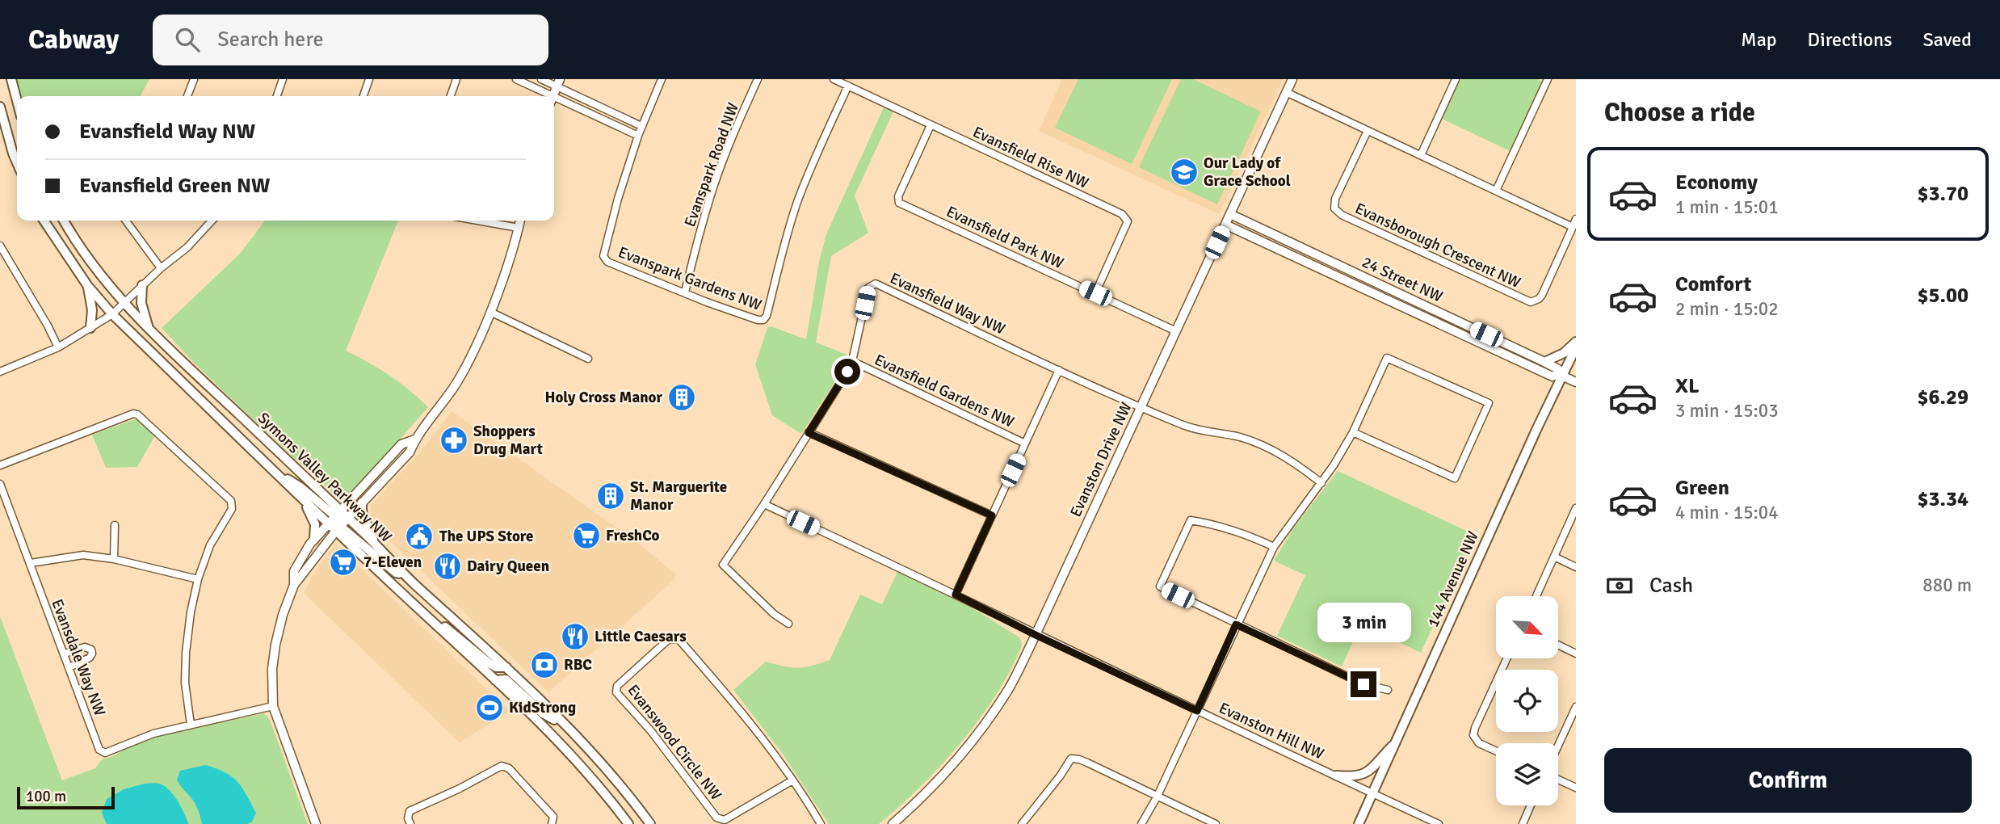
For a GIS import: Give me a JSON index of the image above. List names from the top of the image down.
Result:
{
  "streets": {
    "main road": ["Symons Valley Parkway NW", "144 Avenue NW"],
    "street": [
      "Evansfield Rise NW",
      "Evanspark Road NW",
      "Evansfield Park NW",
      "Evansborough Crescent NW",
      "Evanspark Gardens NW",
      "24 Street NW",
      "Evansfield Way NW",
      "Evansfield Gardens NW",
      "Evanston Drive NW",
      "Evansdale Way NW",
      "Evanston Hill NW",
      "Evanswood Circle NW"
    ]
  },
  "crossings": [
    ["Evansfield Rise NW", "Evansfield Park NW"],
    ["Evansfield Rise NW", "Evanspark Gardens NW"],
    ["Evanspark Road NW", "Evanspark Gardens NW"],
    ["Evansfield Park NW", "Evanston Drive NW"],
    ["24 Street NW", "Evanston Drive NW"],
    ["24 Street NW", "144 Avenue NW"],
    ["Evansfield Way NW", "Evansfield Gardens NW"],
    ["Evansfield Way NW", "Evanston Drive NW"],
    ["Evanston Drive NW", "Evanston Hill NW"],
    ["144 Avenue NW", "Evanston Hill NW"]
  ],
  "places": {
    "school or university": ["Our Lady of Grace School"],
    "building": ["Holy Cross Manor", "St. Marguerite Manor"],
    "pharmacy": ["Shoppers Drug Mart"],
    "supermarket": ["FreshCo", "7-Eleven"],
    "public building": ["The UPS Store"],
    "restaurant": ["Dairy Queen", "Little Caesars"],
    "bank": ["RBC"],
    "sports": ["KidStrong"]
  },
  "scale_bar": "100 m",
  "north": "bottom right",
  "page": {
    "header": "Cabway",
    "search": "Search here",
    "nav": ["Map", "Directions", "Saved"],
    "heading": "Choose a ride",
    "banner": ["Evansfield Way NW", "Evansfield Green NW"],
    "list": [
      {
        "name": "Economy",
        "note": "1 min · 15:01",
        "value": "$3.70"
      },
      {
        "name": "Comfort",
        "note": "2 min · 15:02",
        "value": "$5.00"
      },
      {
        "name": "XL",
        "note": "3 min · 15:03",
        "value": "$6.29"
      },
      {
        "name": "Green",
        "note": "4 min · 15:04",
        "value": "$3.34"
      }
    ],
    "pay": ["Cash", "880 m"],
    "bubble": "3 min",
    "buttons": "Confirm",
    "scale": "100 m"
  }
}
